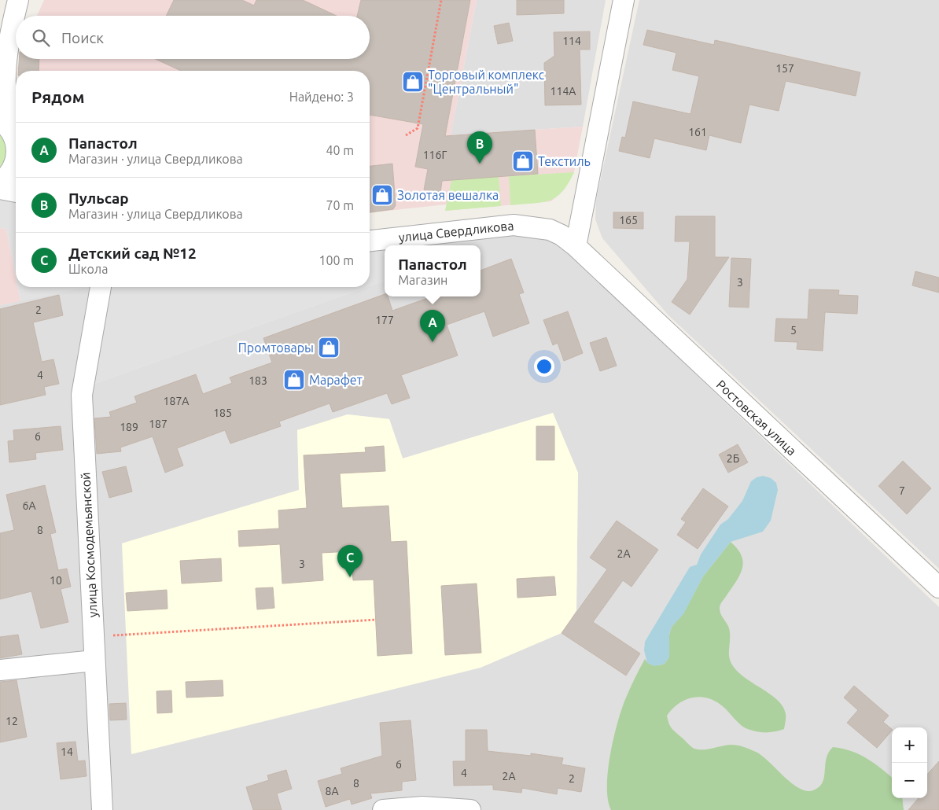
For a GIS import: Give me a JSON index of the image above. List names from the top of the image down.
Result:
{
  "streets": {
    "street": ["улица Свердликова", "Ростовская улица", "улица Космодемьянской"]
  },
  "crossings": [
    ["улица Свердликова", "Ростовская улица"]
  ],
  "places": {
    "shop": [
      "Торговый комплекс \"Центральный\"",
      "Текстиль",
      "Золотая вешалка",
      "Промтовары",
      "Марафет"
    ]
  },
  "house_numbers": [
    "114",
    "157",
    "114А",
    "161",
    "116Г",
    "165",
    "3",
    "2",
    "177",
    "5",
    "4",
    "183",
    "187А",
    "185",
    "187",
    "189",
    "6",
    "2Б",
    "7",
    "6А",
    "8",
    "2А",
    "3",
    "10",
    "12",
    "14",
    "6",
    "4",
    "2А",
    "2",
    "8",
    "8А"
  ],
  "page": {
    "search": "Поиск",
    "heading": ["Рядом", "Найдено: 3"],
    "list": [
      {
        "mark": "A",
        "name": "Папастол",
        "note": "Магазин · улица Свердликова",
        "value": "40 m"
      },
      {
        "mark": "B",
        "name": "Пульсар",
        "note": "Магазин · улица Свердликова",
        "value": "70 m"
      },
      {
        "mark": "C",
        "name": "Детский сад №12",
        "note": "Школа",
        "value": "100 m"
      }
    ],
    "pins": ["B", "A", "C"],
    "popup": ["Папастол", "Магазин"],
    "map_buttons": ["+", "−"]
  }
}
